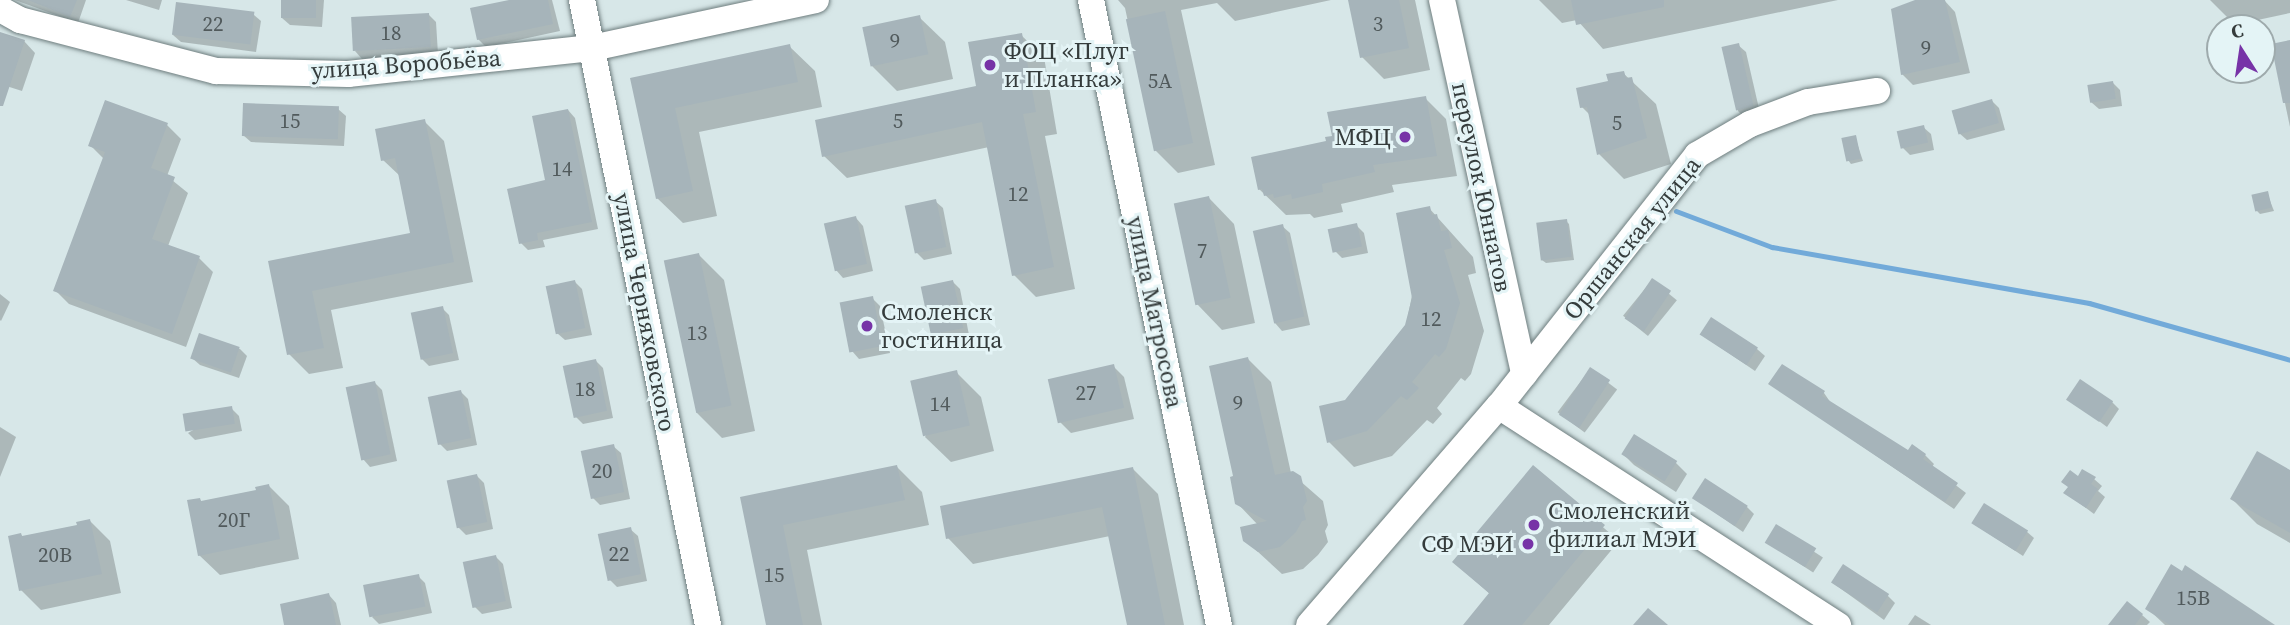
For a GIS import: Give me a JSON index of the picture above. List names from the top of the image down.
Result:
{
  "streets": {
    "street": [
      "улица Воробьёва",
      "переулок Юннатов",
      "Оршанская улица",
      "улица Черняховского",
      "улица Матросова"
    ]
  },
  "crossings": [
    ["улица Воробьёва", "улица Черняховского"],
    ["переулок Юннатов", "Оршанская улица"]
  ],
  "places": [
    "ФОЦ «Плуг и Планка»",
    "МФЦ",
    "Смоленск гостиница",
    "Смоленский филиал МЭИ",
    "СФ МЭИ"
  ],
  "house_numbers": [
    "22",
    "3",
    "18",
    "9",
    "9",
    "5А",
    "15",
    "5",
    "5",
    "14",
    "12",
    "7",
    "12",
    "13",
    "18",
    "27",
    "9",
    "14",
    "20",
    "20Г",
    "22",
    "20В",
    "15",
    "15В"
  ],
  "north": "top"
}
